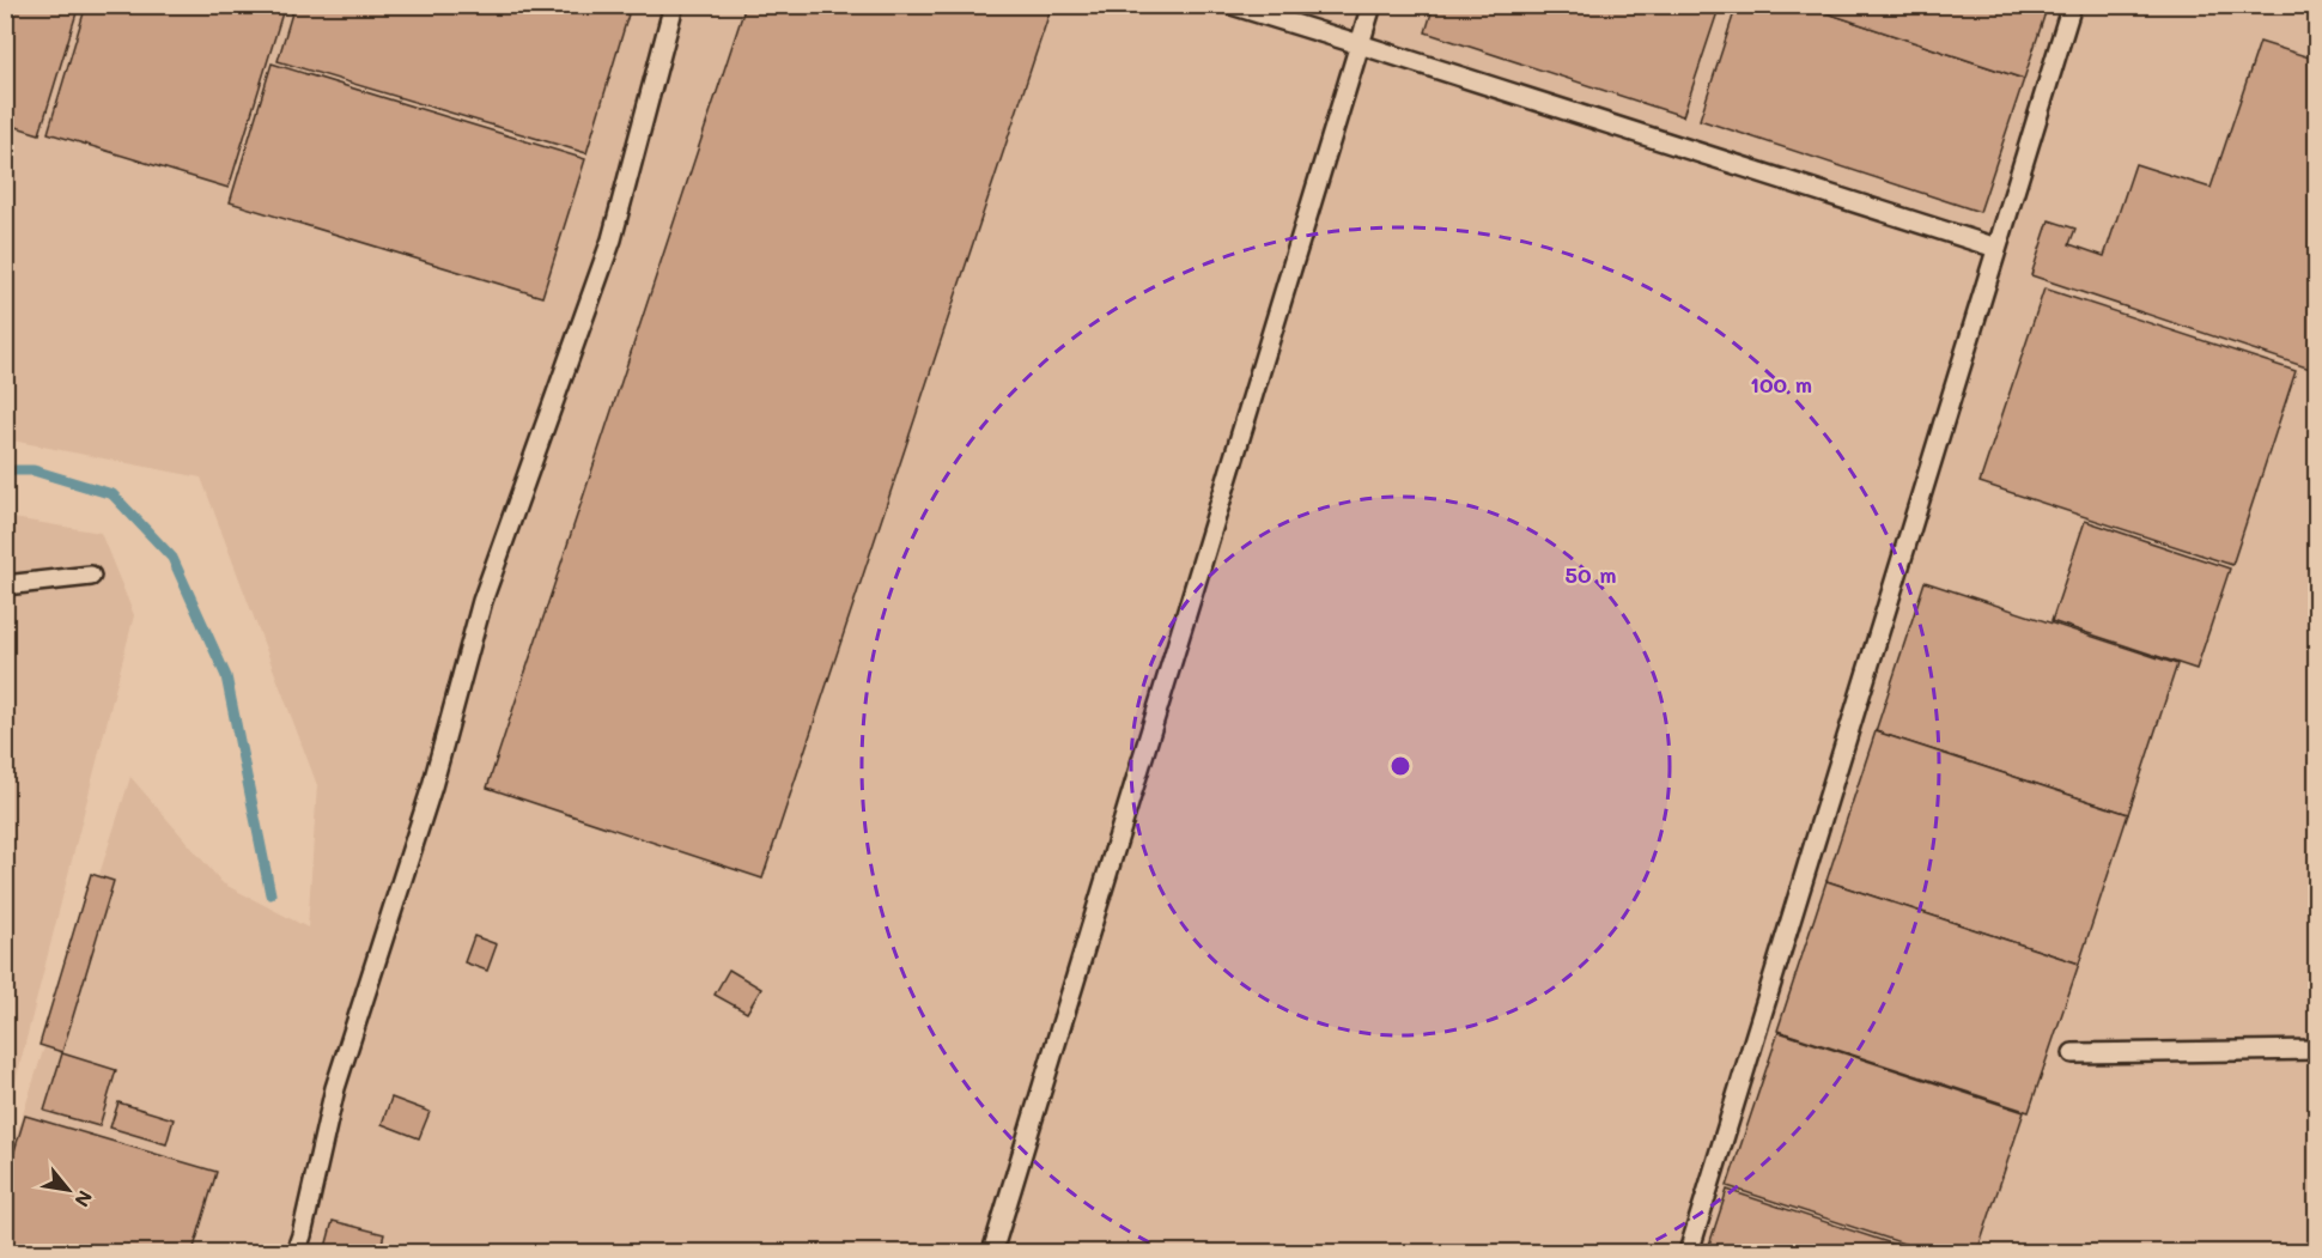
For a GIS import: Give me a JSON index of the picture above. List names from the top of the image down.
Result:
{
  "north": "bottom right",
  "rings": ["100 m", "50 m"]
}
